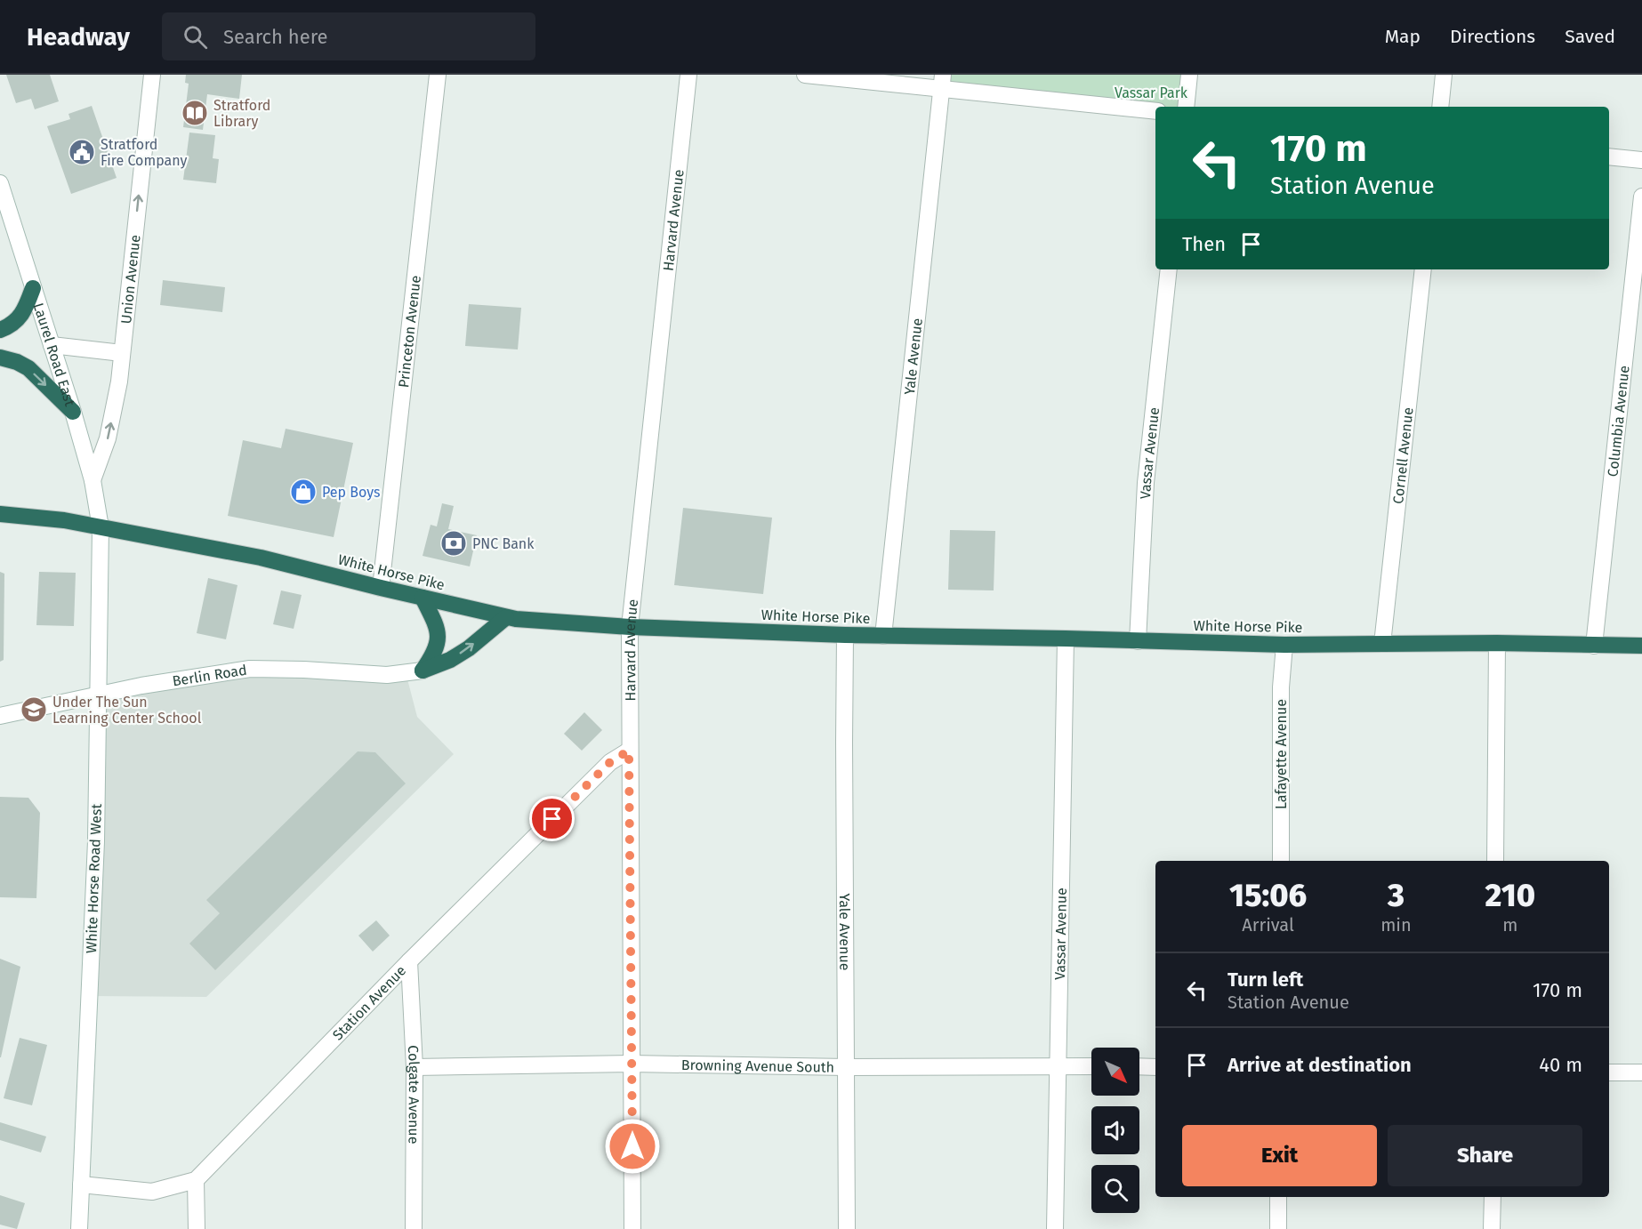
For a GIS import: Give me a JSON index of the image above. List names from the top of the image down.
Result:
{
  "streets": {
    "highway": ["White Horse Pike"],
    "street": [
      "Harvard Avenue",
      "Union Avenue",
      "Princeton Avenue",
      "Laurel Road East",
      "Yale Avenue",
      "Columbia Avenue",
      "Vassar Avenue",
      "Cornell Avenue",
      "Berlin Road",
      "Lafayette Avenue",
      "White Horse Road West",
      "Station Avenue",
      "Browning Avenue South",
      "Colgate Avenue"
    ]
  },
  "crossings": [
    ["Harvard Avenue", "White Horse Pike"],
    ["Harvard Avenue", "Station Avenue"],
    ["Harvard Avenue", "Browning Avenue South"],
    ["Union Avenue", "Laurel Road East"],
    ["Princeton Avenue", "White Horse Pike"],
    ["Laurel Road East", "White Horse Pike"],
    ["Laurel Road East", "White Horse Road West"],
    ["Yale Avenue", "White Horse Pike"],
    ["Yale Avenue", "Browning Avenue South"],
    ["Columbia Avenue", "White Horse Pike"],
    ["Vassar Avenue", "White Horse Pike"],
    ["Vassar Avenue", "Browning Avenue South"],
    ["Cornell Avenue", "White Horse Pike"],
    ["White Horse Pike", "Lafayette Avenue"],
    ["White Horse Pike", "White Horse Road West"],
    ["Berlin Road", "White Horse Road West"],
    ["Station Avenue", "Colgate Avenue"],
    ["Browning Avenue South", "Colgate Avenue"]
  ],
  "one_way": ["Union Avenue"],
  "parks": ["Vassar Park"],
  "places": {
    "library": ["Stratford Library"],
    "public building": ["Stratford Fire Company"],
    "shop": ["Pep Boys"],
    "bank": ["PNC Bank"],
    "school or university": ["Under The Sun Learning Center School"]
  },
  "north": "bottom right",
  "page": {
    "header": "Headway",
    "search": "Search here",
    "nav": ["Map", "Directions", "Saved"],
    "turn": ["170 m", "Station Avenue"],
    "then": "Then",
    "eta": [
      "15:06",
      "Arrival",
      "3",
      "min",
      "210",
      "m"
    ],
    "list": [
      {
        "name": "Turn left",
        "note": "Station Avenue",
        "value": "170 m"
      },
      {
        "name": "Arrive at destination",
        "value": "40 m"
      }
    ],
    "buttons": ["Exit", "Share"]
  }
}
